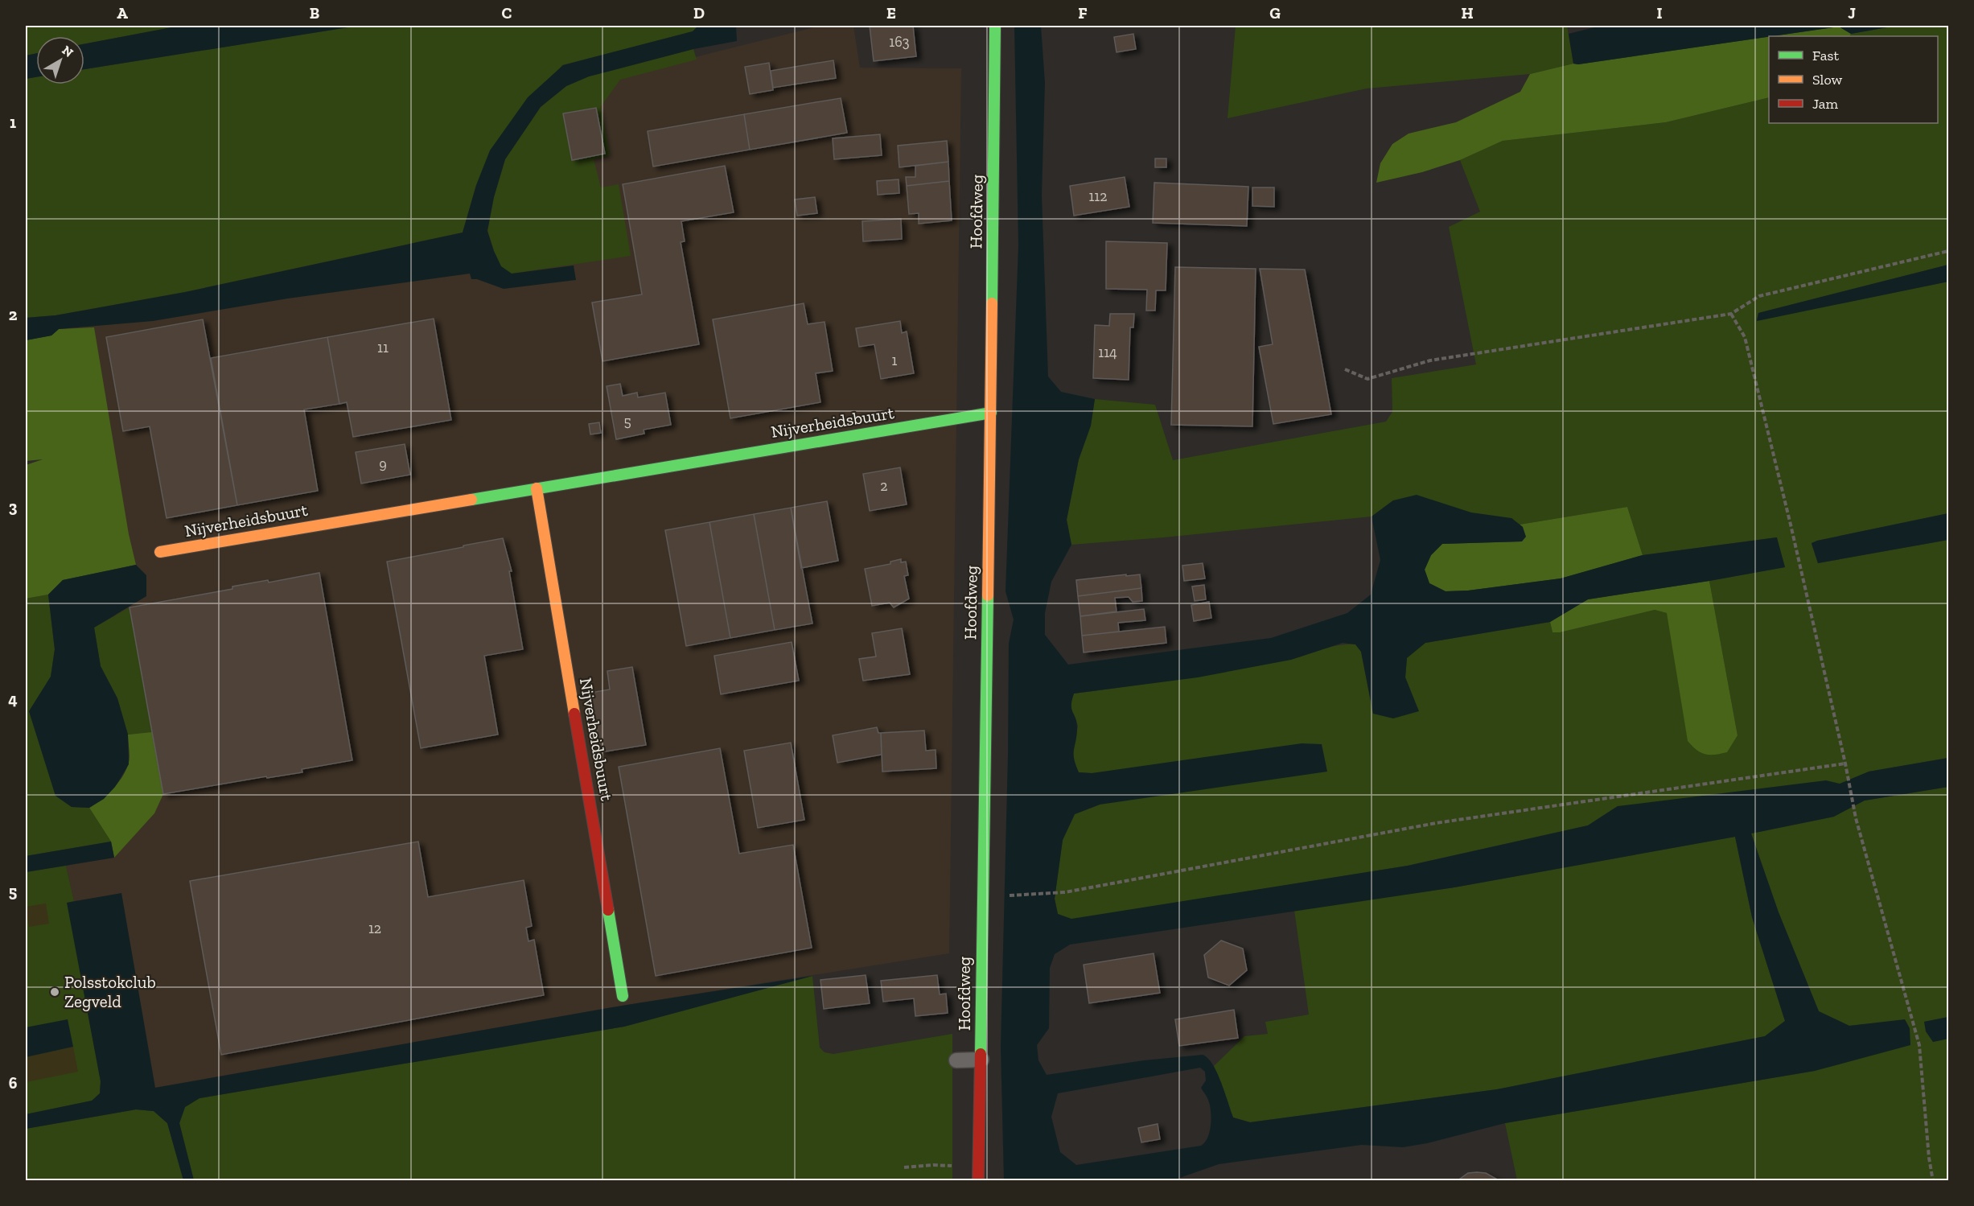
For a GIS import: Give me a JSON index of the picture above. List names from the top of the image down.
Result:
{
  "streets": {
    "street": ["Hoofdweg", "Nijverheidsbuurt"]
  },
  "crossings": [
    ["Hoofdweg", "Nijverheidsbuurt"]
  ],
  "places": ["Polsstokclub Zegveld"],
  "house_numbers": [
    "163",
    "112",
    "11",
    "114",
    "1",
    "5",
    "9",
    "2",
    "12"
  ],
  "legend": ["Fast", "Slow", "Jam"],
  "north": "top right",
  "grid": {
    "columns": [
      "A",
      "B",
      "C",
      "D",
      "E",
      "F",
      "G",
      "H",
      "I",
      "J"
    ],
    "rows": [
      "1",
      "2",
      "3",
      "4",
      "5",
      "6"
    ]
  }
}
